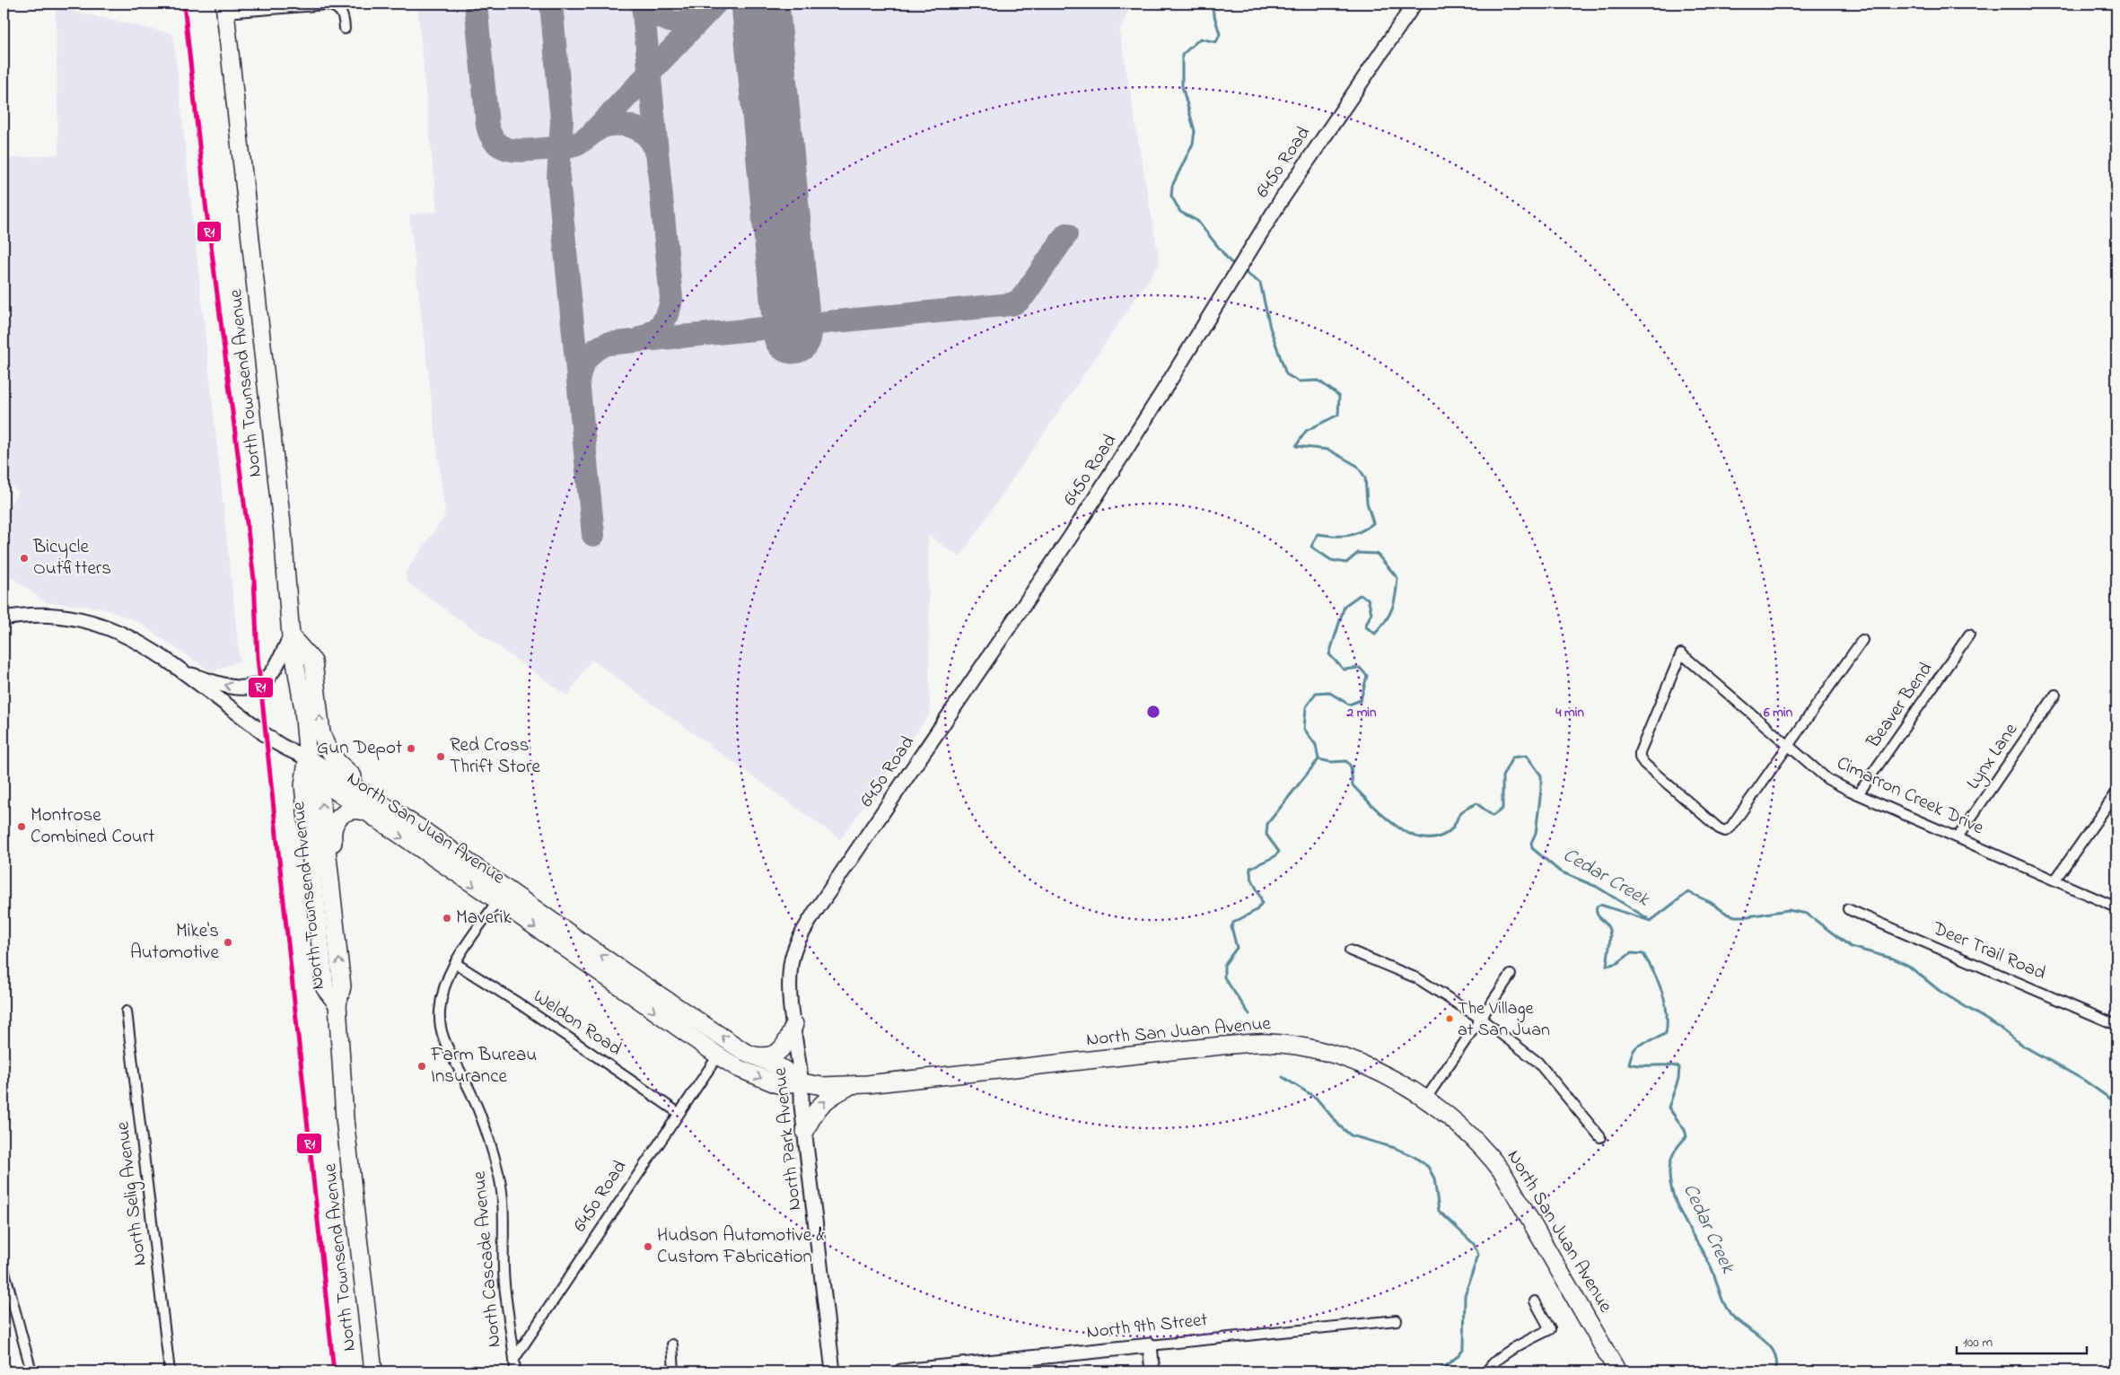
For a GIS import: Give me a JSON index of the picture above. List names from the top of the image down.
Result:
{
  "streets": {
    "highway": ["North Townsend Avenue", "North San Juan Avenue"],
    "street": [
      "6450 Road",
      "Beaver Bend",
      "Lynx Lane",
      "Cimarron Creek Drive",
      "Deer Trail Road",
      "Weldon Road",
      "North Park Avenue",
      "North Selig Avenue",
      "North Cascade Avenue",
      "North 9th Street"
    ]
  },
  "crossings": [
    ["6450 Road", "North San Juan Avenue"],
    ["6450 Road", "Weldon Road"],
    ["6450 Road", "North Park Avenue"],
    ["6450 Road", "North Cascade Avenue"],
    ["North Townsend Avenue", "North San Juan Avenue"],
    ["Beaver Bend", "Cimarron Creek Drive"],
    ["Lynx Lane", "Cimarron Creek Drive"],
    ["North San Juan Avenue", "North Park Avenue"],
    ["North San Juan Avenue", "North Cascade Avenue"],
    ["Weldon Road", "North Cascade Avenue"]
  ],
  "water": ["Cedar Creek"],
  "places": [
    "Bicycle Outfitters",
    "Gun Depot",
    "Red Cross Thrift Store",
    "Montrose Combined Court",
    "Maverik",
    "Mike's Automotive",
    "The Village at San Juan",
    "Farm Bureau Insurance",
    "Hudson Automotive & Custom Fabrication"
  ],
  "lines": ["transit line R1"],
  "scale_bar": "100 m",
  "rings": ["2 min", "4 min", "6 min"]
}
